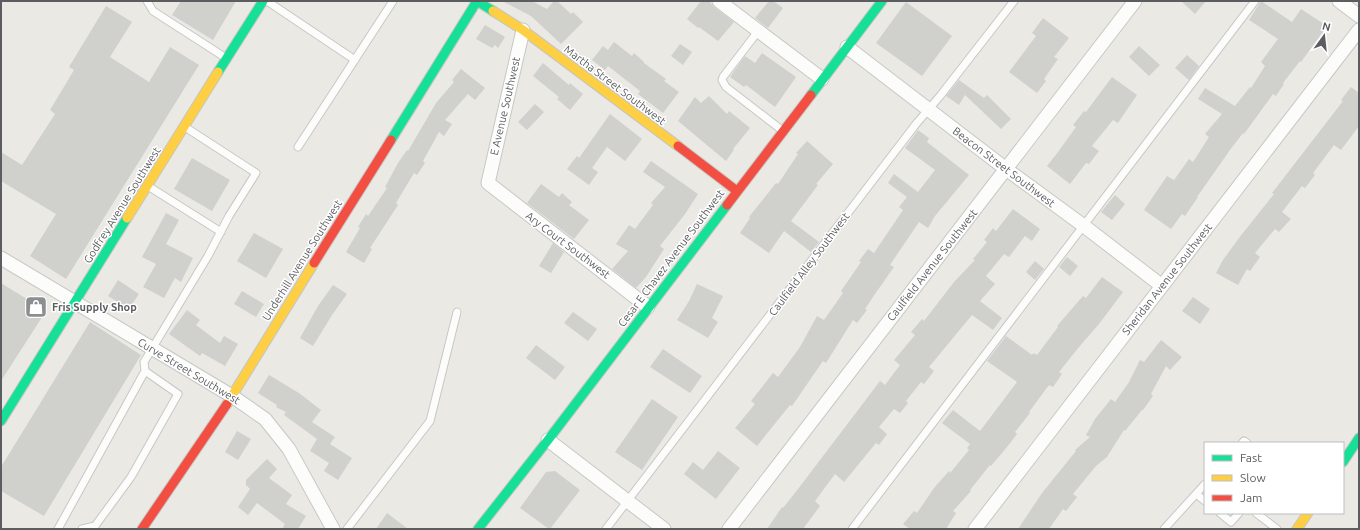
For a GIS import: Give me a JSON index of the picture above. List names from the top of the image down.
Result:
{
  "streets": {
    "main road": [
      "Martha Street Southwest",
      "Godfrey Avenue Southwest",
      "Cesar E Chavez Avenue Southwest",
      "Underhill Avenue Southwest"
    ],
    "street": [
      "E Avenue Southwest",
      "Beacon Street Southwest",
      "Ary Court Southwest",
      "Caulfield Avenue Southwest",
      "Sheridan Avenue Southwest",
      "Curve Street Southwest"
    ],
    "lane": ["Caulfield Alley Southwest"]
  },
  "crossings": [
    ["Martha Street Southwest", "E Avenue Southwest"],
    ["Martha Street Southwest", "Cesar E Chavez Avenue Southwest"],
    ["Martha Street Southwest", "Underhill Avenue Southwest"],
    ["E Avenue Southwest", "Ary Court Southwest"],
    ["Beacon Street Southwest", "Cesar E Chavez Avenue Southwest"],
    ["Beacon Street Southwest", "Caulfield Alley Southwest"],
    ["Beacon Street Southwest", "Caulfield Avenue Southwest"],
    ["Beacon Street Southwest", "Sheridan Avenue Southwest"],
    ["Godfrey Avenue Southwest", "Curve Street Southwest"],
    ["Ary Court Southwest", "Cesar E Chavez Avenue Southwest"],
    ["Underhill Avenue Southwest", "Curve Street Southwest"]
  ],
  "places": {
    "shop": ["Fris Supply Shop"]
  },
  "legend": ["Fast", "Slow", "Jam"],
  "north": "top"
}
